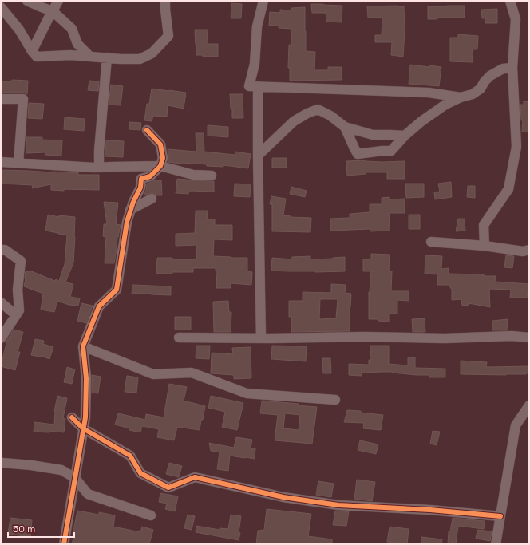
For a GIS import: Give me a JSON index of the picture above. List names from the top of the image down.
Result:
{
  "scale_bar": "50 m"
}
